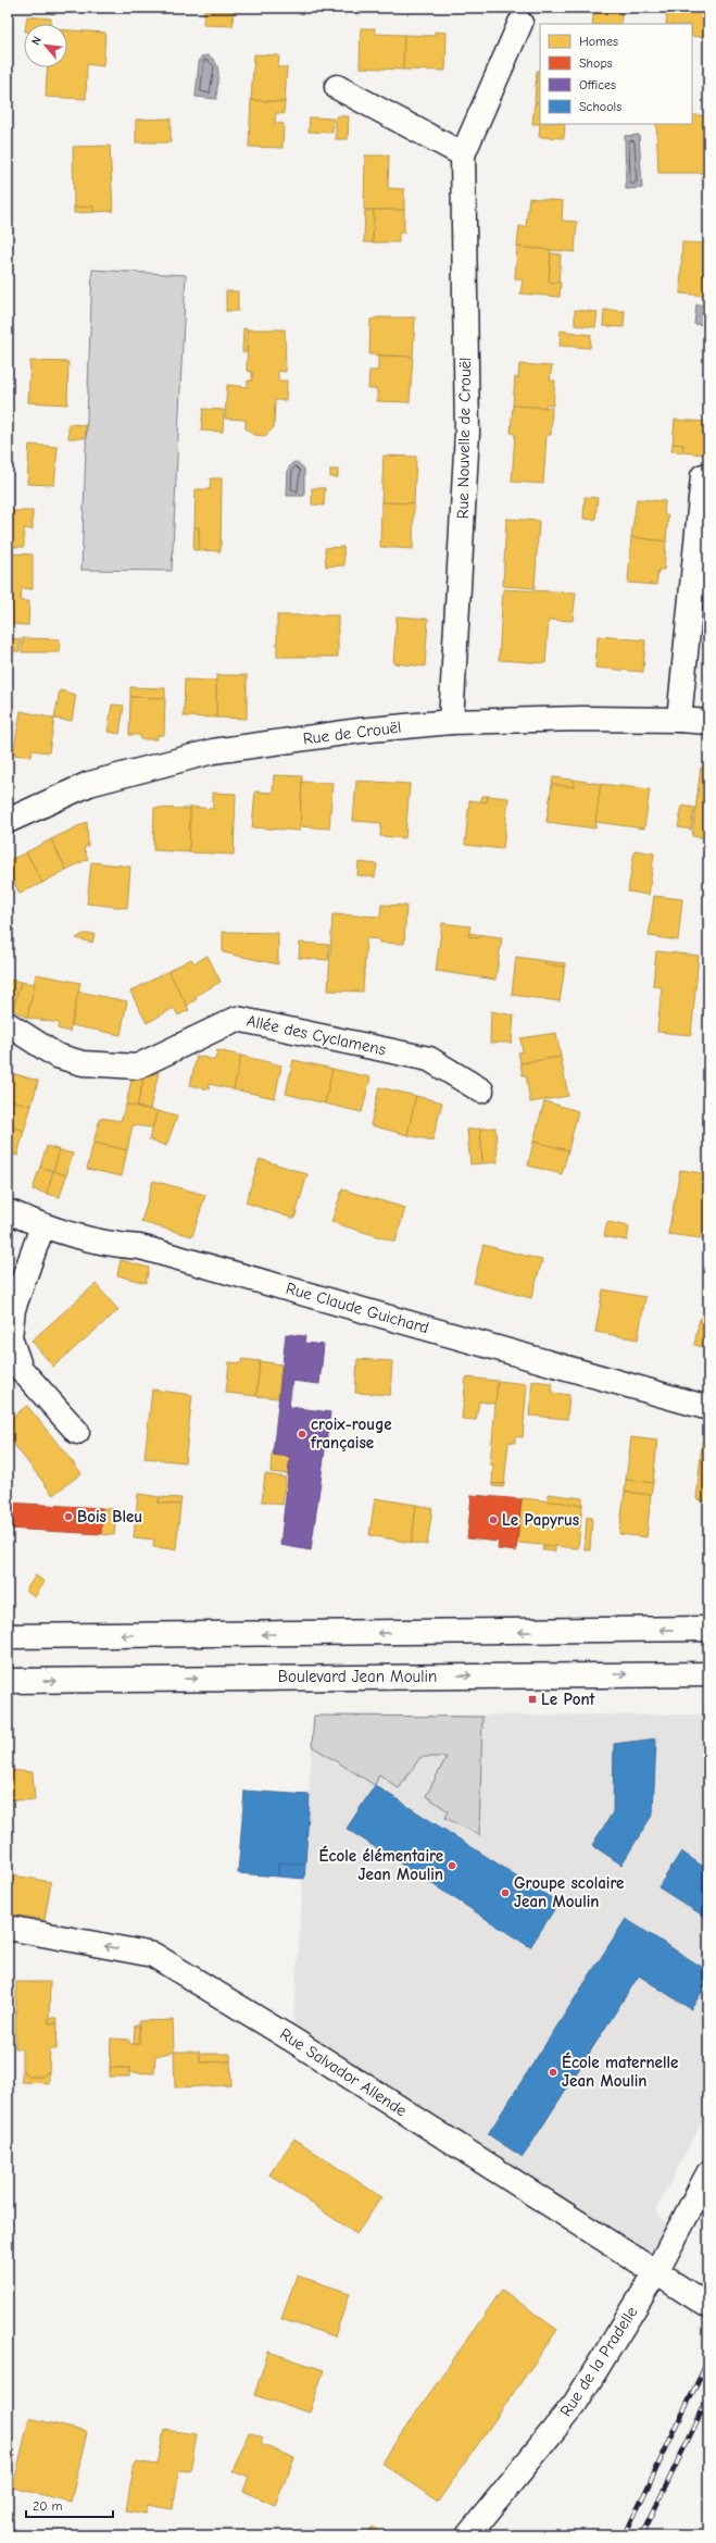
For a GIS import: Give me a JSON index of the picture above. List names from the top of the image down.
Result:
{
  "streets": {
    "street": [
      "Rue Nouvelle de Crouël",
      "Rue de Crouël",
      "Allée des Cyclamens",
      "Rue Claude Guichard",
      "Boulevard Jean Moulin",
      "Rue Salvador Allende",
      "Rue de la Pradelle"
    ]
  },
  "crossings": [
    ["Rue Nouvelle de Crouël", "Rue de Crouël"],
    ["Rue Salvador Allende", "Rue de la Pradelle"]
  ],
  "one_way": ["Rue Salvador Allende"],
  "places": {
    "other": [
      "croix-rouge française",
      "Bois Bleu",
      "Le Papyrus",
      "École élémentaire Jean Moulin",
      "Groupe scolaire Jean Moulin",
      "École maternelle Jean Moulin"
    ],
    "transit": ["Le Pont"]
  },
  "legend": [
    "Homes",
    "Shops",
    "Offices",
    "Schools"
  ],
  "scale_bar": "20 m",
  "north": "top left"
}
